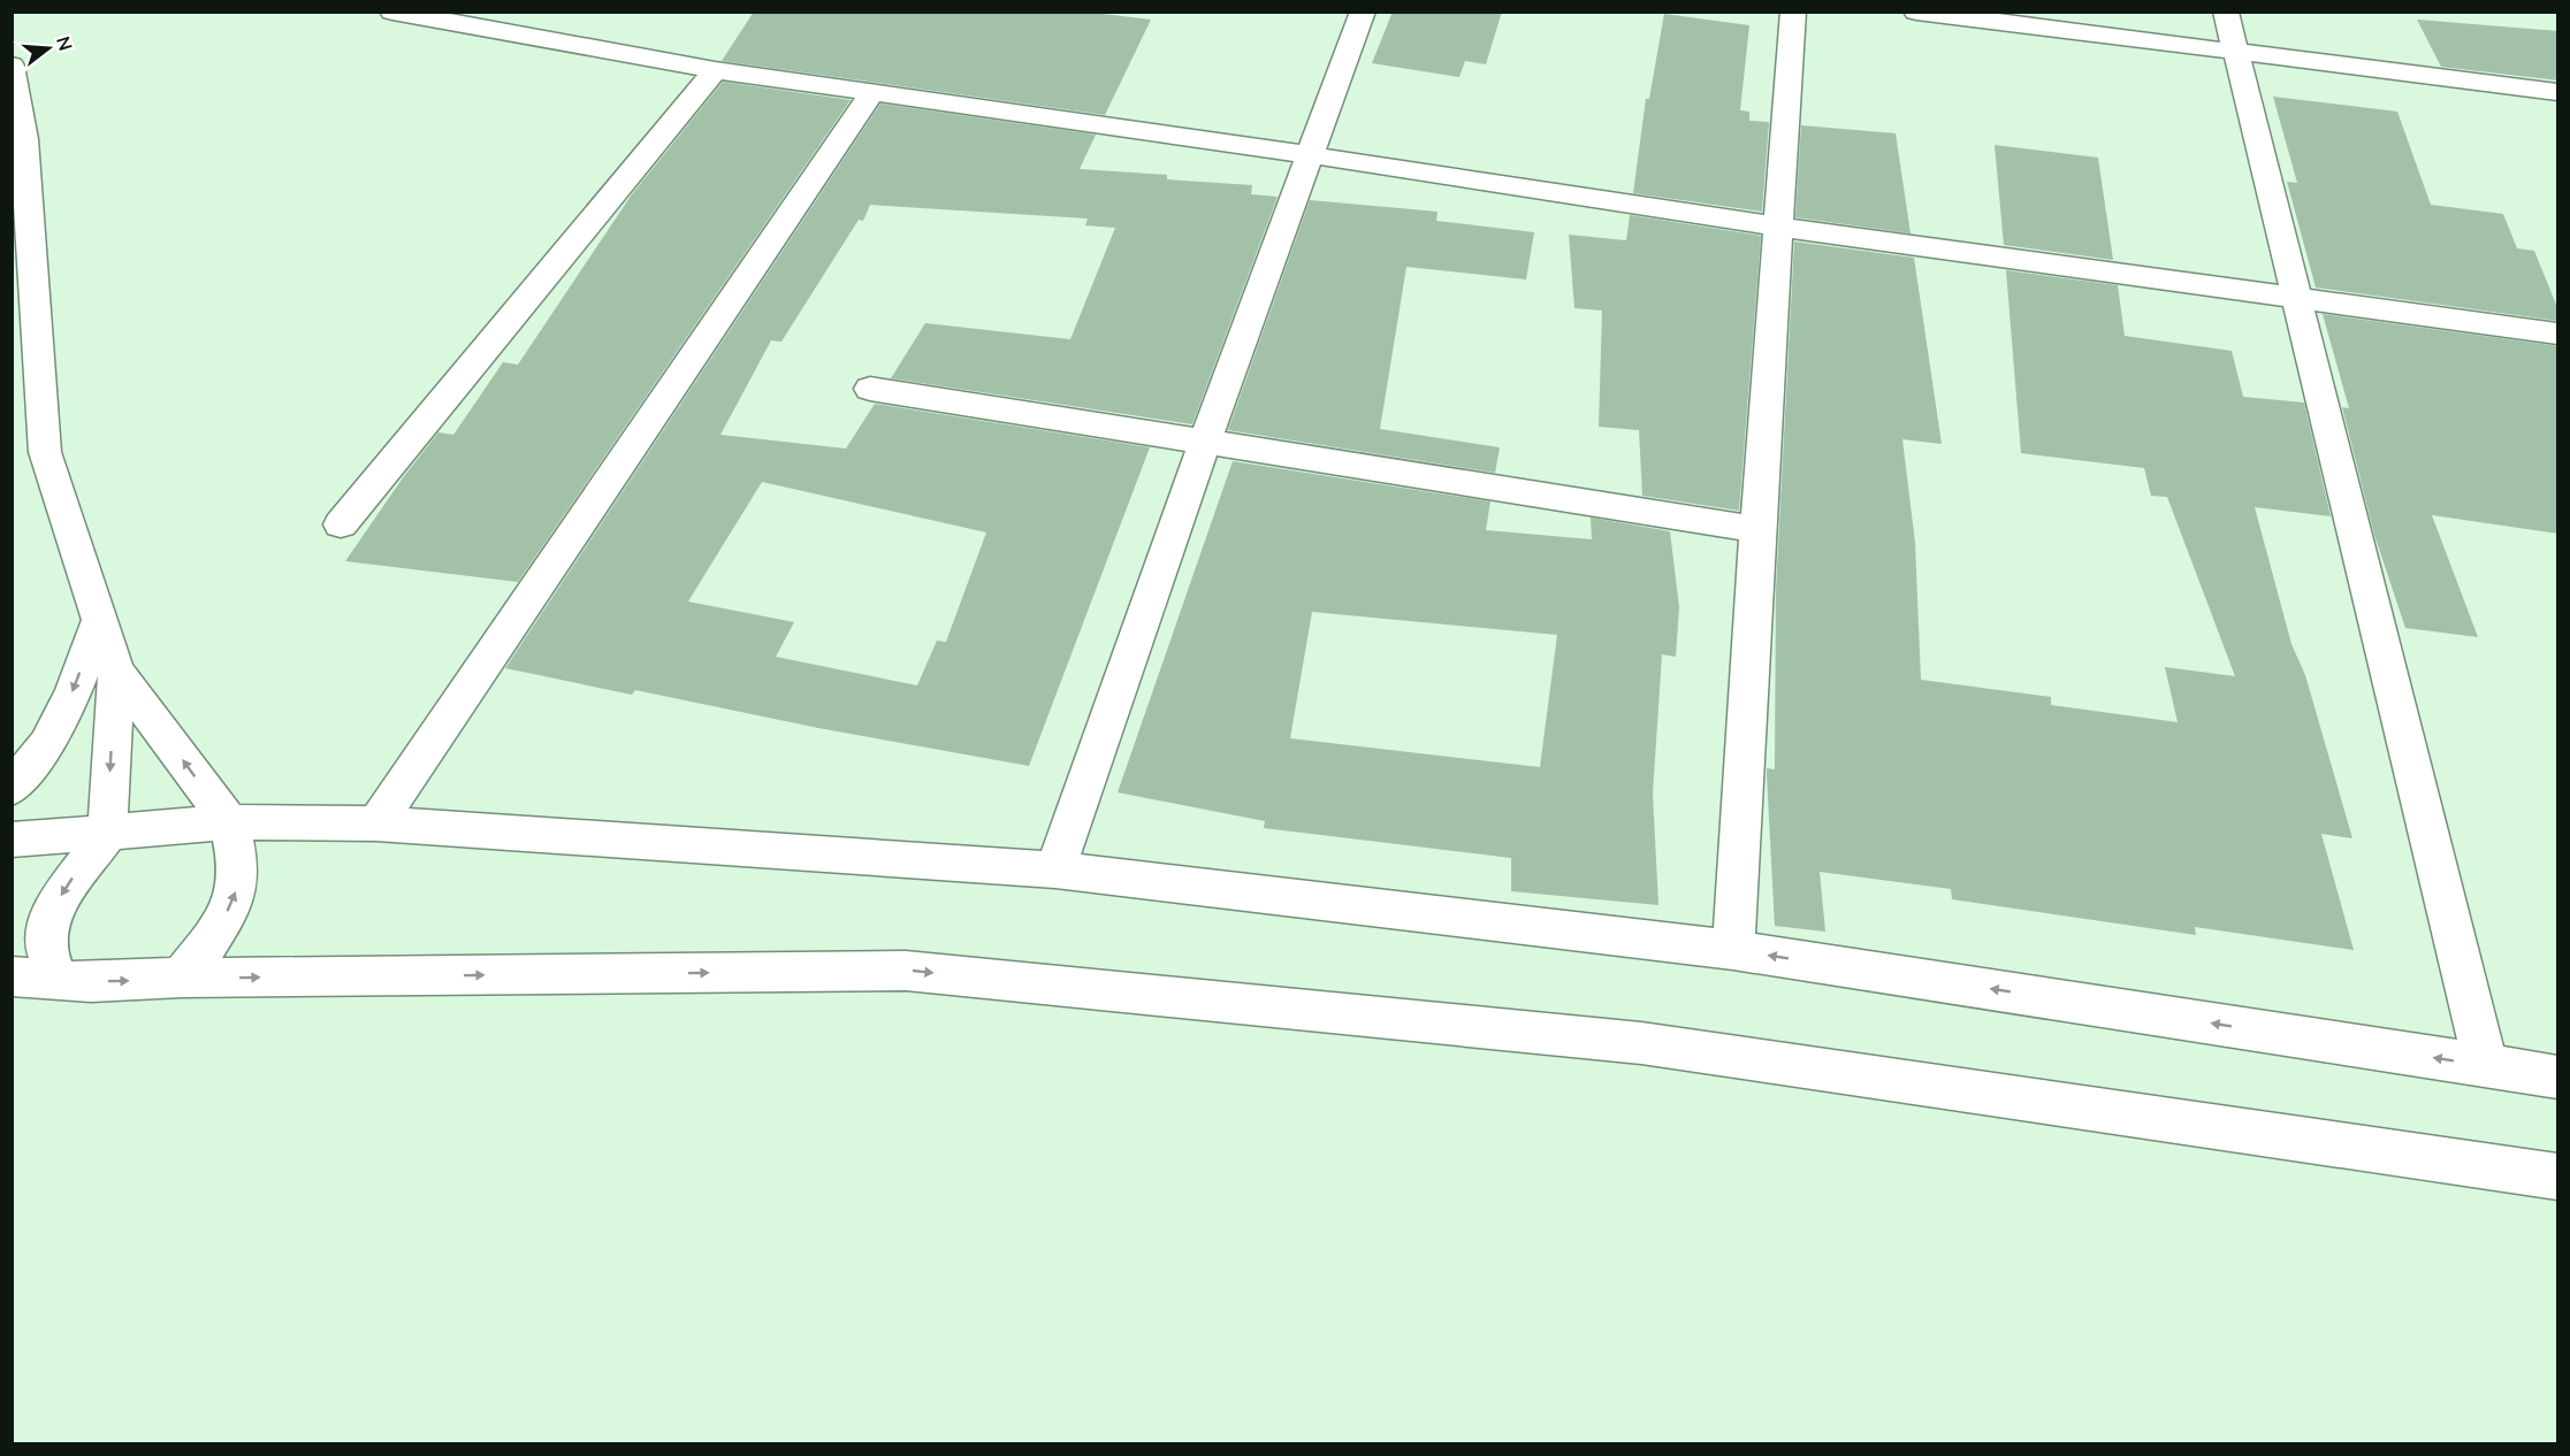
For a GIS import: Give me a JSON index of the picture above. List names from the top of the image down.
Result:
{
  "north": "right"
}
